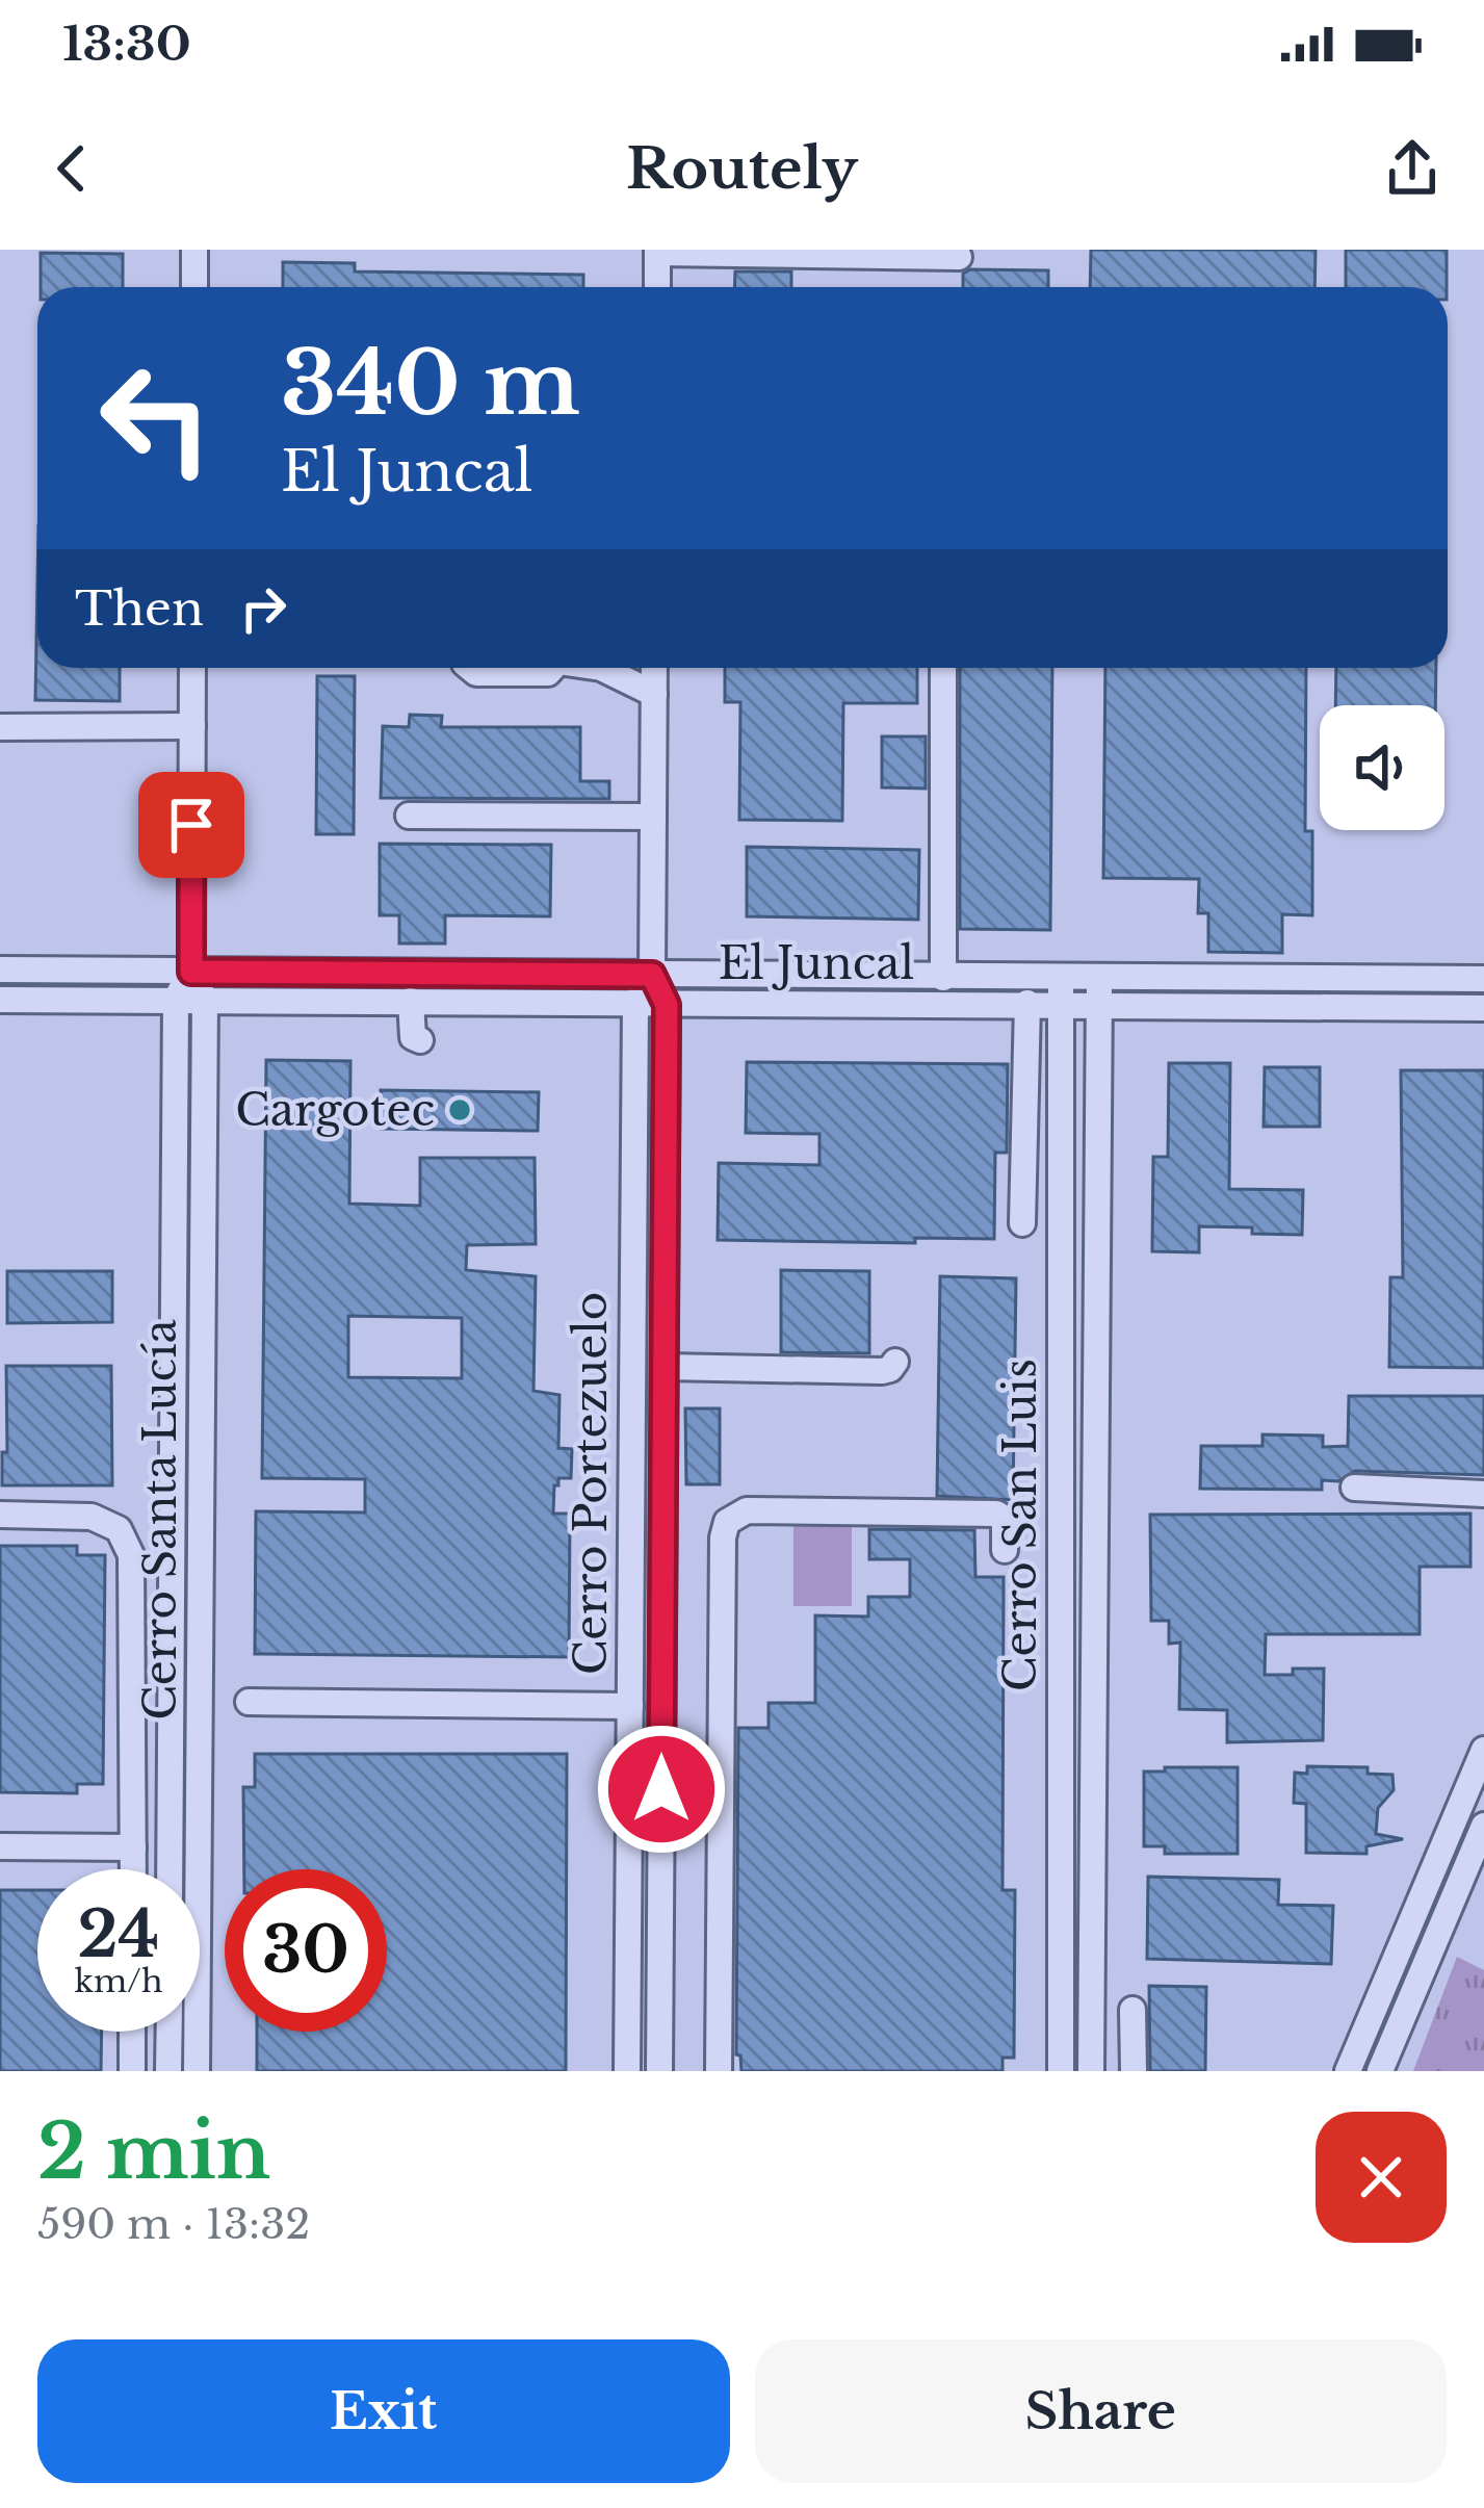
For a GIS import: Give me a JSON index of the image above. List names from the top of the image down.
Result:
{
  "streets": {
    "street": [
      "El Juncal",
      "Cerro Portezuelo",
      "Cerro Santa Lucía",
      "Cerro San Luis"
    ]
  },
  "crossings": [
    ["El Juncal", "Cerro Portezuelo"],
    ["El Juncal", "Cerro Santa Lucía"],
    ["El Juncal", "Cerro San Luis"]
  ],
  "places": ["Cargotec"],
  "page": {
    "status": "13:30",
    "header": "Routely",
    "turn": ["340 m", "El Juncal"],
    "then": "Then",
    "speed": "24 km/h",
    "limit": "30",
    "heading": ["2 min", "590 m · 13:32"],
    "buttons": ["Exit", "Share"]
  }
}
